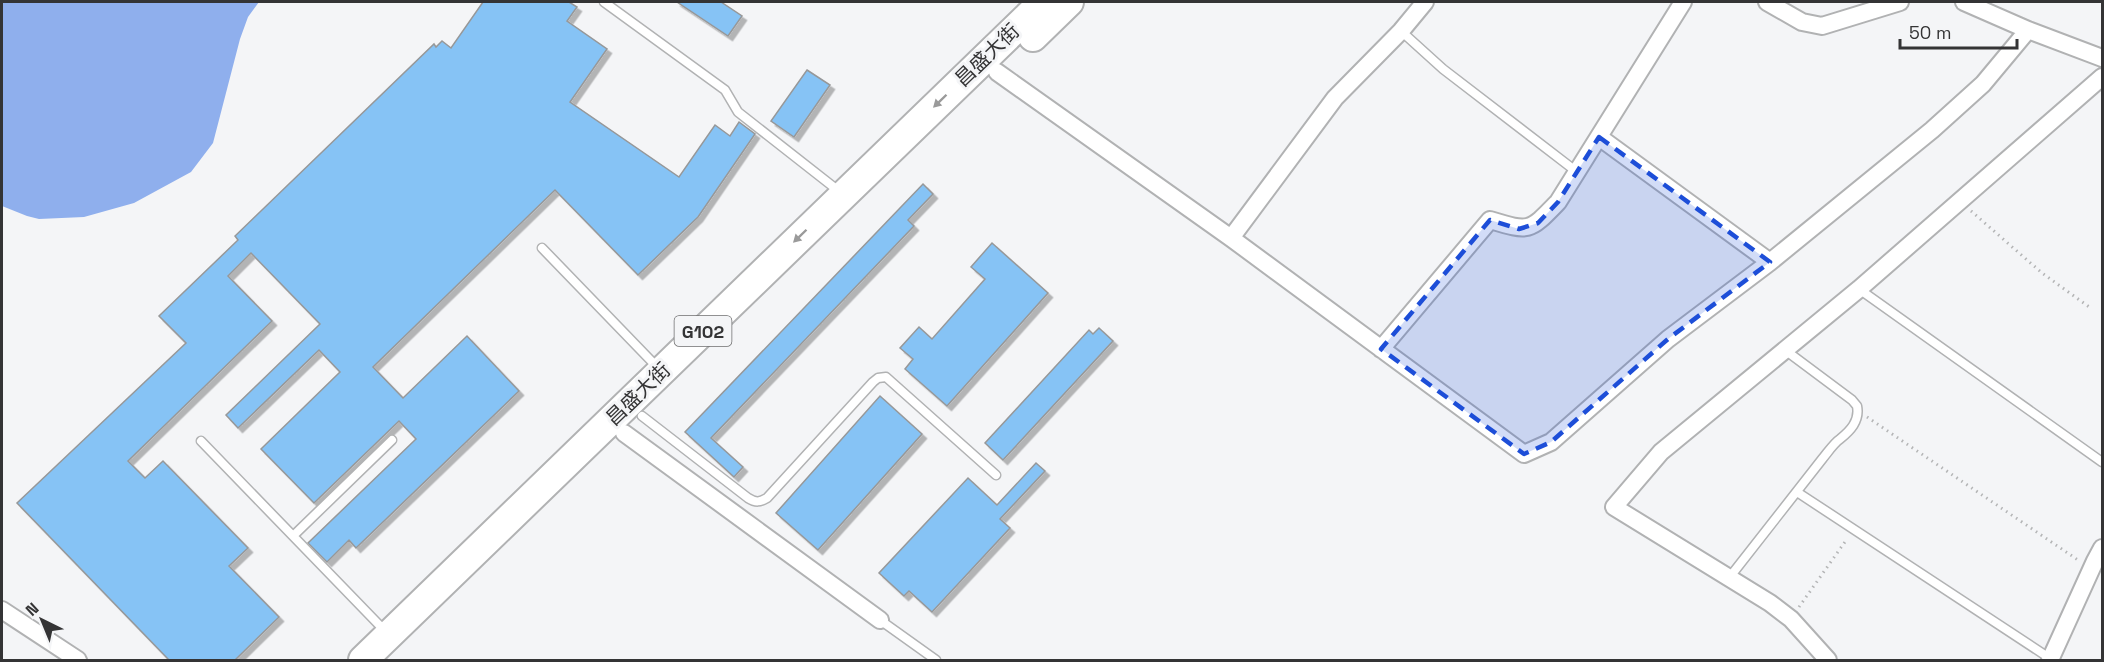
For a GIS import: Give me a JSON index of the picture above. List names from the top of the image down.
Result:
{
  "streets": {
    "highway": ["昌盛大街", "G102"]
  },
  "scale_bar": "50 m",
  "north": "top left"
}
